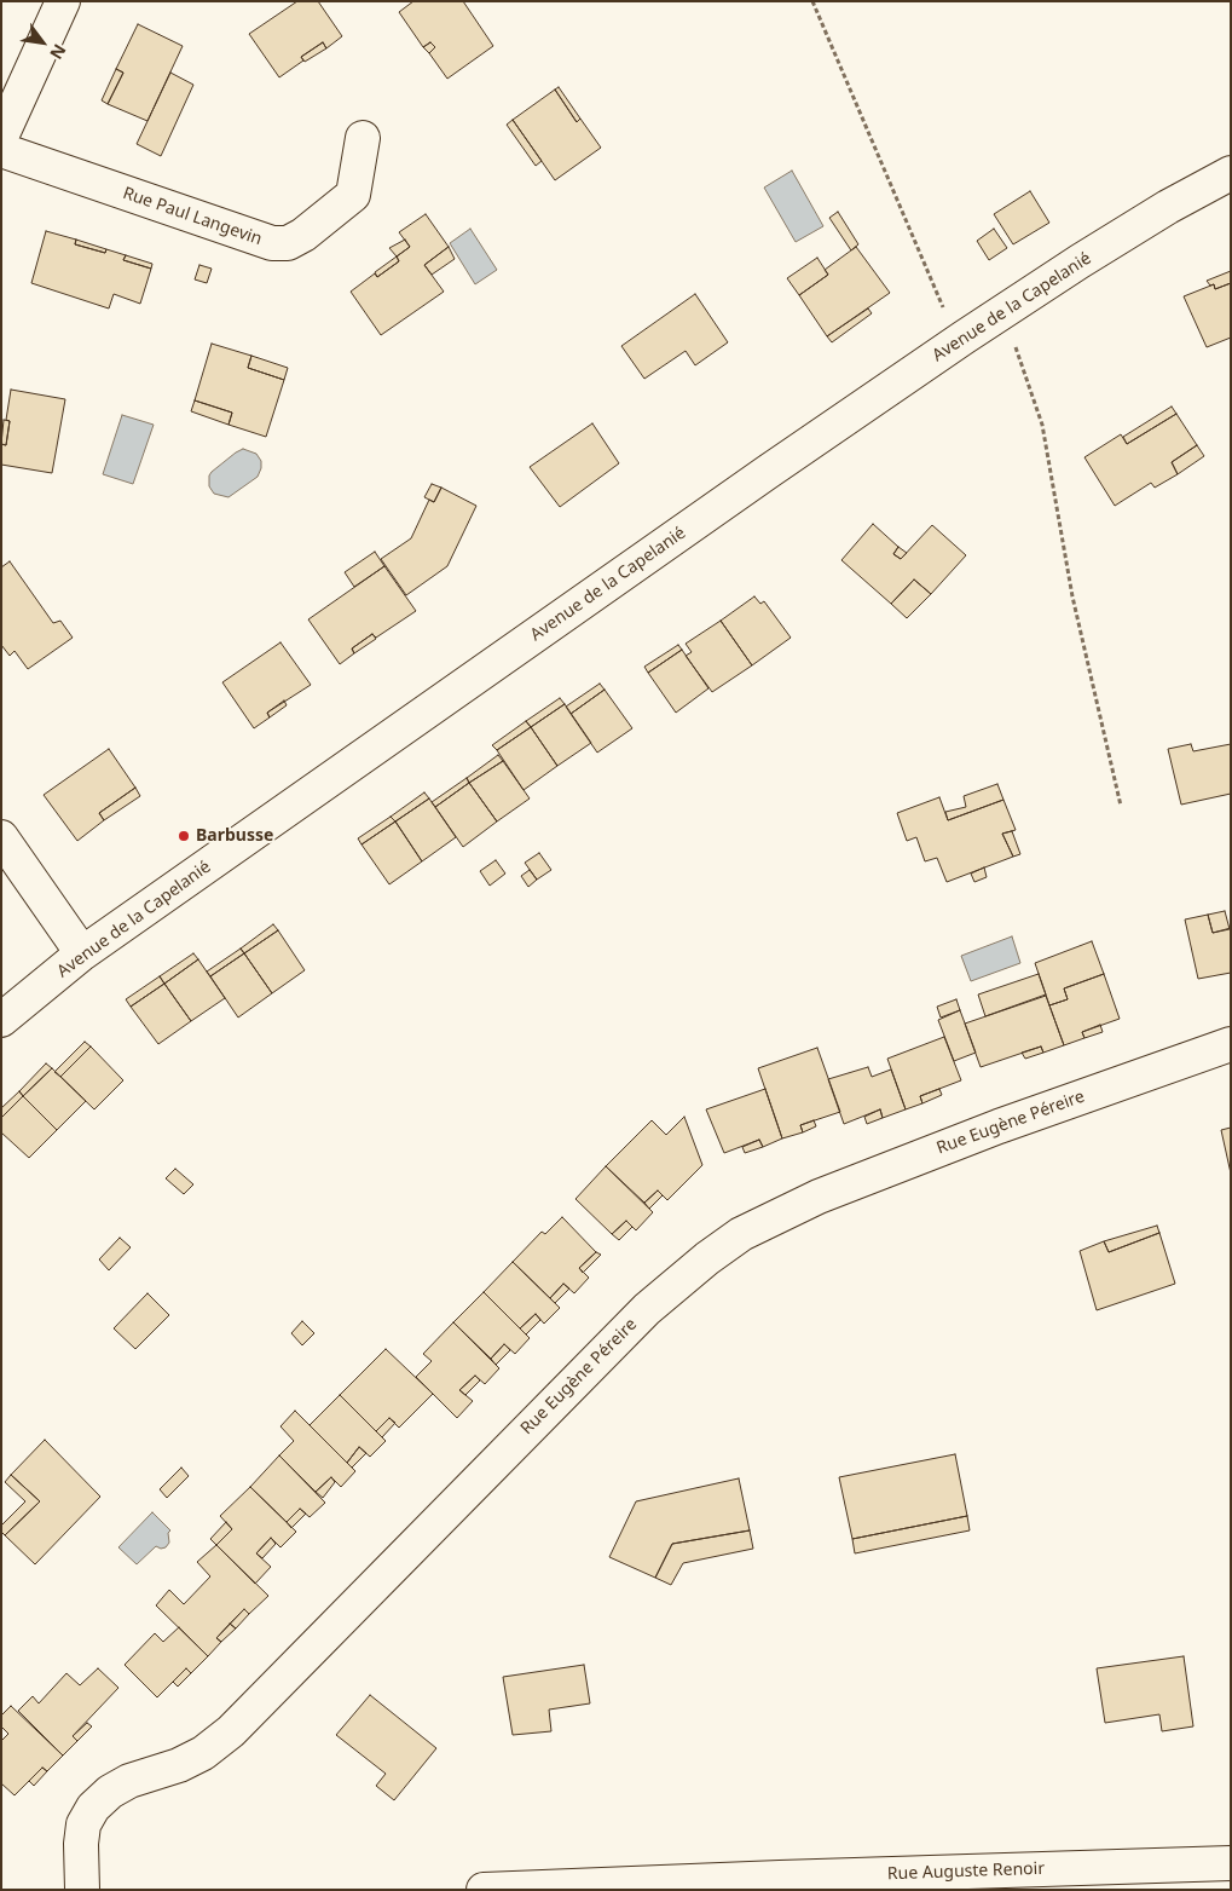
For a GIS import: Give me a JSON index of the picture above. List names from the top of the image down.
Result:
{
  "streets": {
    "street": [
      "Rue Paul Langevin",
      "Avenue de la Capelanié",
      "Rue Eugène Péreire",
      "Rue Auguste Renoir"
    ]
  },
  "places": ["Barbusse"],
  "north": "bottom right"
}
